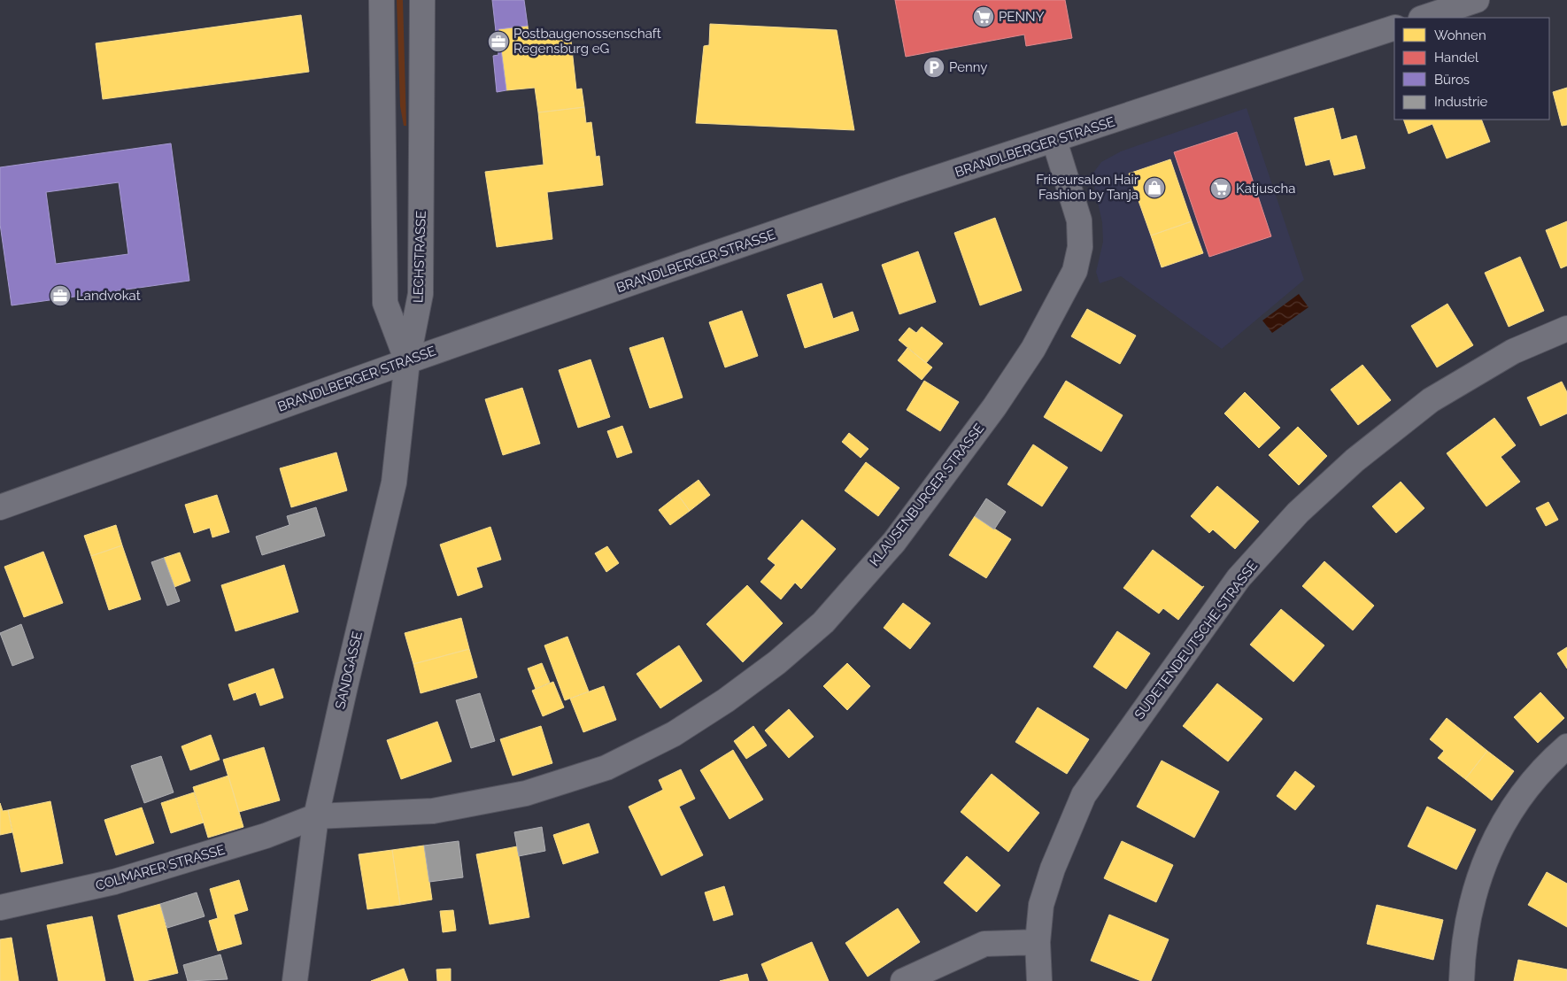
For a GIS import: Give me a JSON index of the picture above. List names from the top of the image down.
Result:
{
  "streets": {
    "street": [
      "BRANDLBERGER STRASSE",
      "LECHSTRASSE",
      "KLAUSENBURGER STRASSE",
      "SUDETENDEUTSCHE STRASSE",
      "SANDGASSE",
      "COLMARER STRASSE"
    ]
  },
  "crossings": [
    ["BRANDLBERGER STRASSE", "LECHSTRASSE"],
    ["BRANDLBERGER STRASSE", "KLAUSENBURGER STRASSE"],
    ["BRANDLBERGER STRASSE", "SANDGASSE"],
    ["LECHSTRASSE", "SANDGASSE"],
    ["KLAUSENBURGER STRASSE", "SANDGASSE"],
    ["KLAUSENBURGER STRASSE", "COLMARER STRASSE"],
    ["SANDGASSE", "COLMARER STRASSE"]
  ],
  "places": {
    "supermarket": ["PENNY", "Katjuscha"],
    "office": ["Postbaugenossenschaft Regensburg eG", "Landvokat"],
    "parking": ["Penny"],
    "shop": ["Friseursalon Hair Fashion by Tanja"]
  },
  "legend": [
    "Wohnen",
    "Handel",
    "Büros",
    "Industrie"
  ]
}
